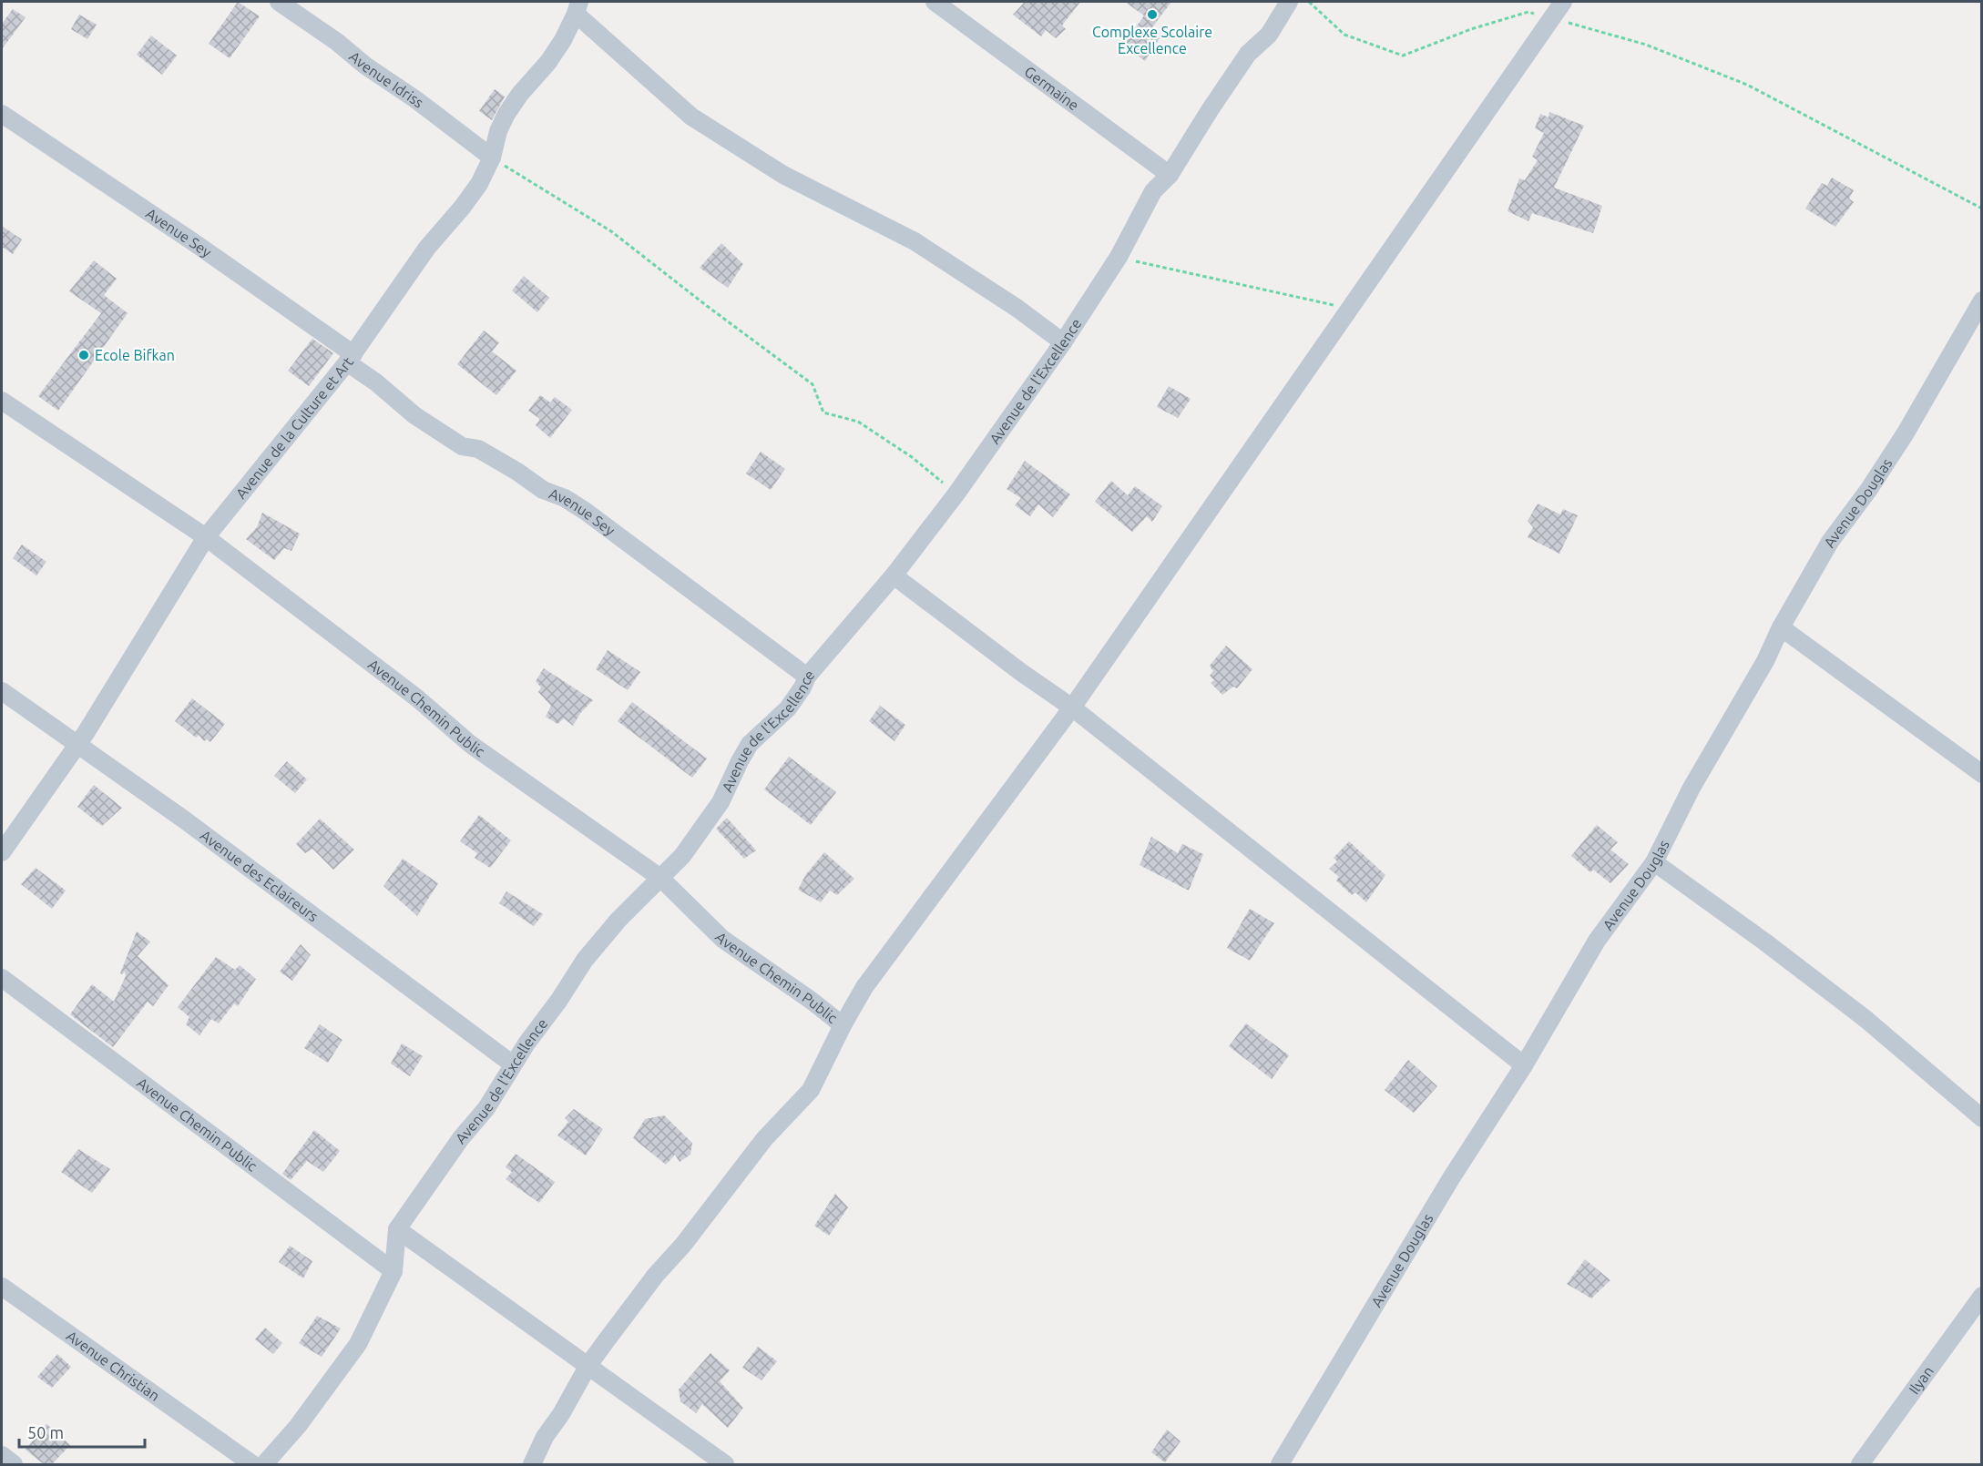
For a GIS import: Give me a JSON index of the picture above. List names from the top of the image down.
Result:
{
  "streets": {
    "street": [
      "Avenue Idriss",
      "Germaine",
      "Avenue Sey",
      "Avenue de l'Excellence",
      "Avenue de la Culture et Art",
      "Avenue Douglas",
      "Avenue Chemin Public",
      "Avenue des Eclaireurs",
      "Avenue Christian",
      "Ilyan"
    ]
  },
  "crossings": [
    ["Avenue Idriss", "Avenue de la Culture et Art"],
    ["Germaine", "Avenue de l'Excellence"],
    ["Avenue Sey", "Avenue de l'Excellence"],
    ["Avenue Sey", "Avenue de la Culture et Art"],
    ["Avenue de l'Excellence", "Avenue Chemin Public"],
    ["Avenue de l'Excellence", "Avenue des Eclaireurs"],
    ["Avenue de la Culture et Art", "Avenue Chemin Public"],
    ["Avenue de la Culture et Art", "Avenue des Eclaireurs"]
  ],
  "places": ["Complexe Scolaire Excellence", "Ecole Bifkan"],
  "scale_bar": "50 m"
}
